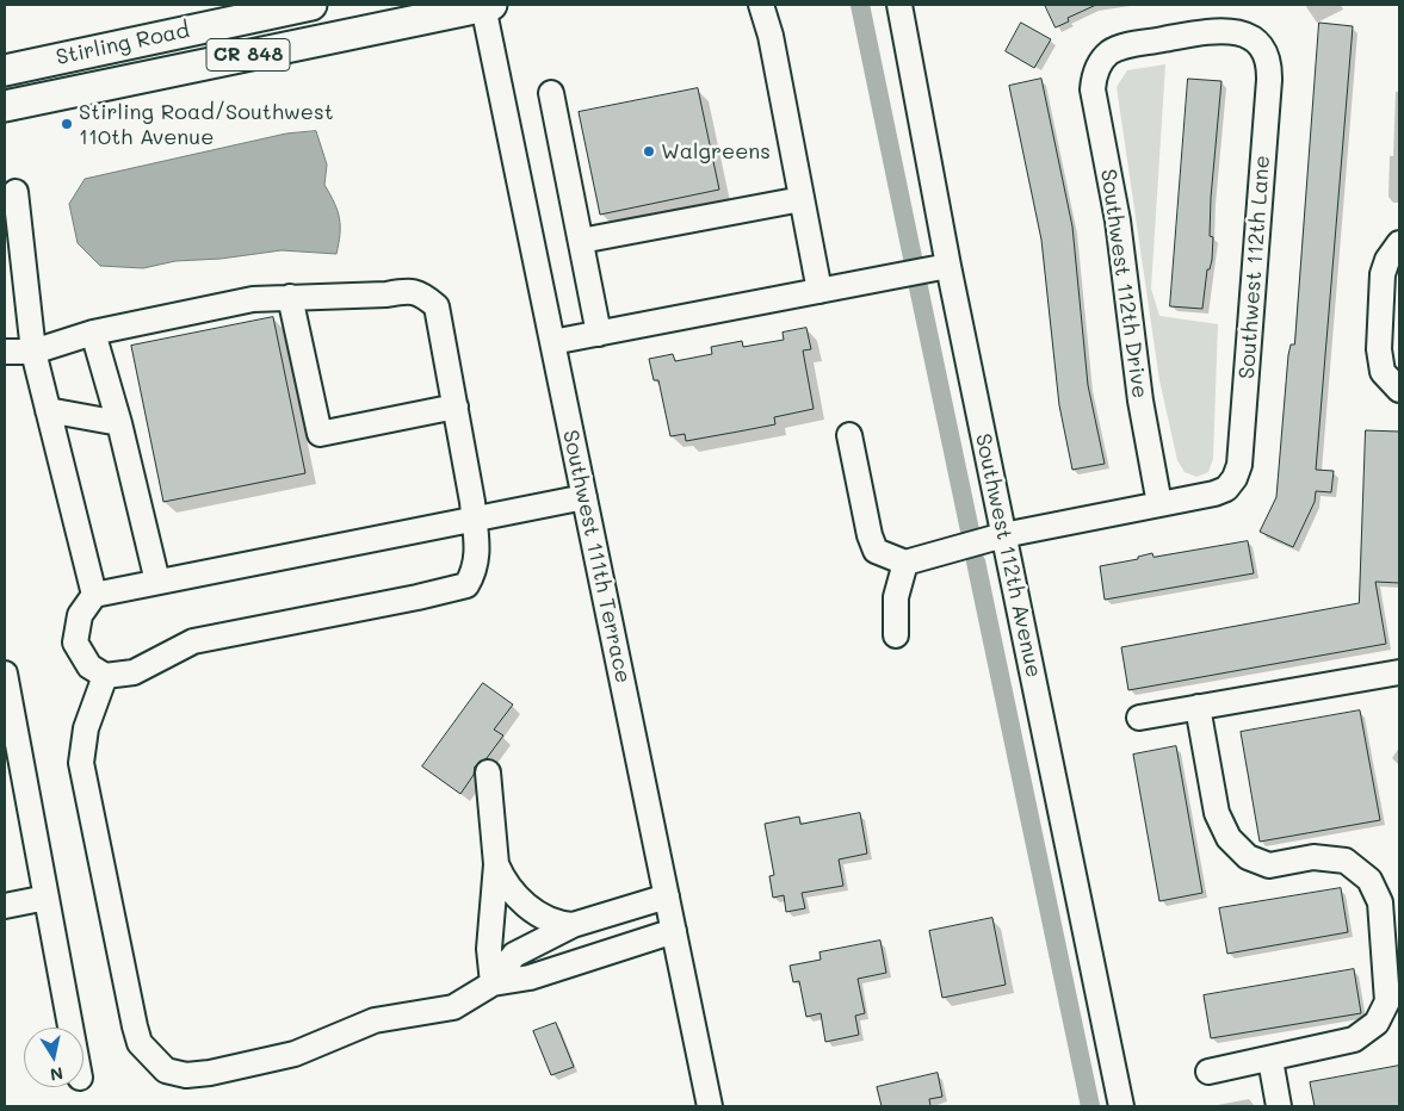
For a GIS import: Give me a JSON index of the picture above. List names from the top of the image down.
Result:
{
  "streets": {
    "main road": ["Stirling Road", "CR 848"],
    "street": [
      "Southwest 112th Lane",
      "Southwest 112th Drive",
      "Southwest 112th Avenue",
      "Southwest 111th Terrace"
    ]
  },
  "crossings": [
    ["Stirling Road", "Southwest 111th Terrace"],
    ["Southwest 112th Lane", "Southwest 112th Drive"]
  ],
  "places": ["Stirling Road/Southwest 110th Avenue", "Walgreens"],
  "north": "bottom"
}
